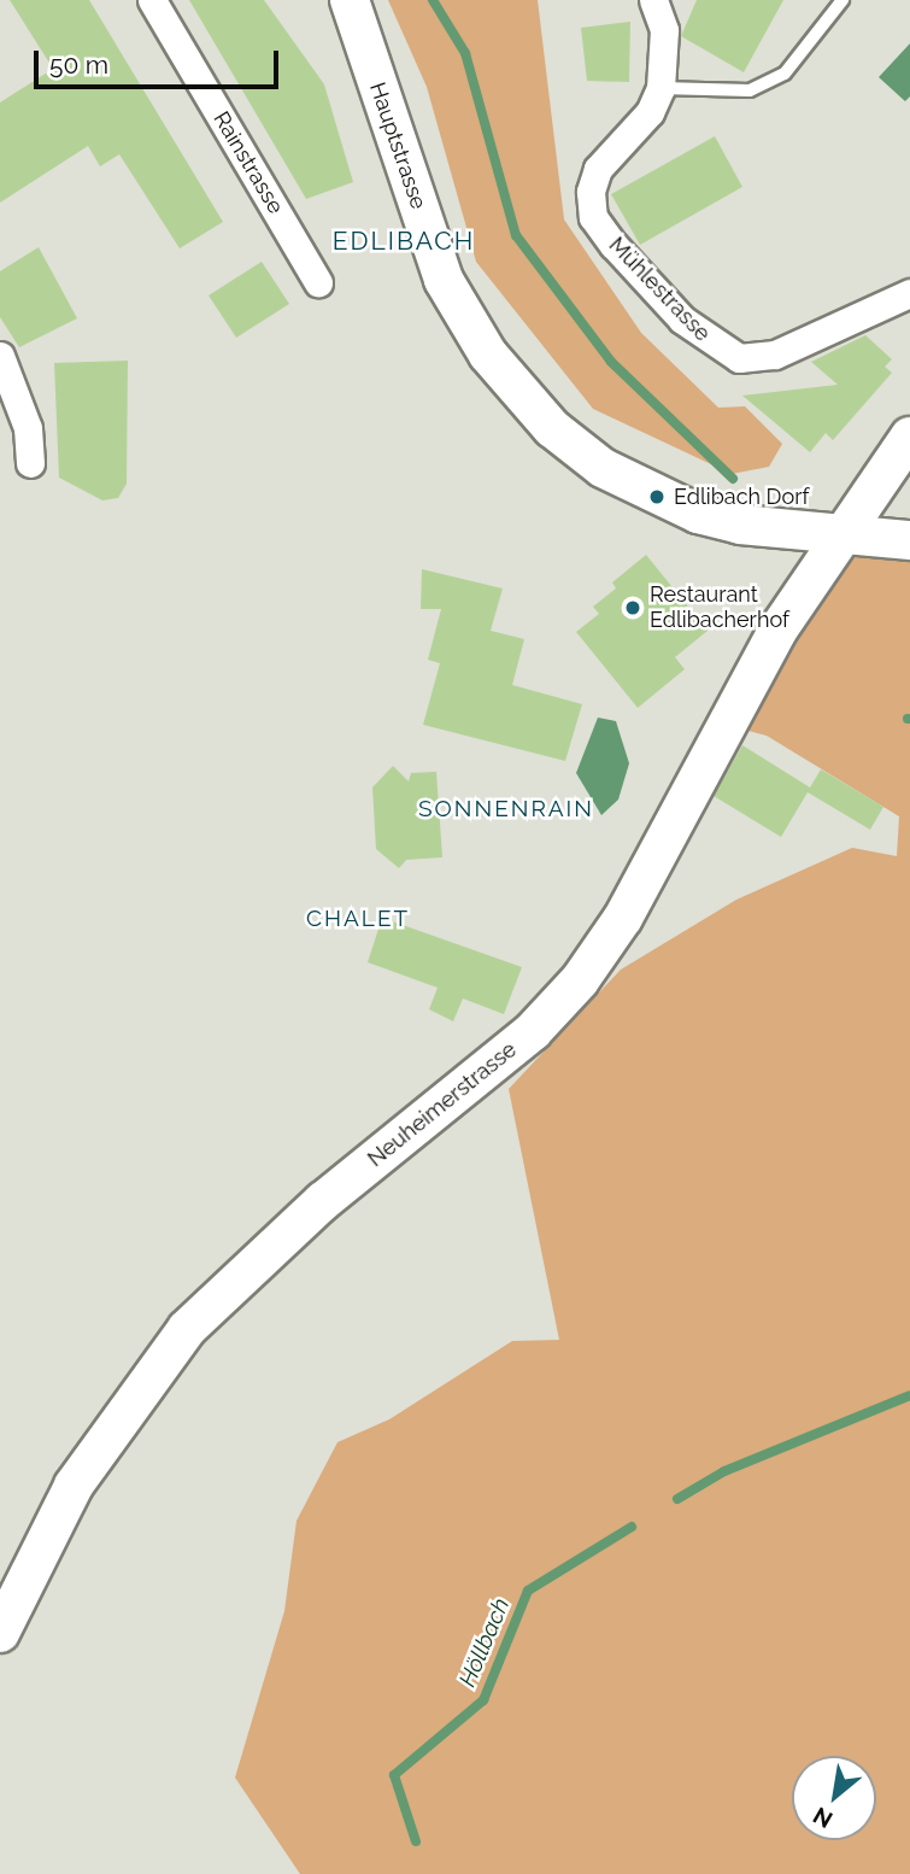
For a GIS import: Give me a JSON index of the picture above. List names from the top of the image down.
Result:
{
  "streets": {
    "street": [
      "Hauptstrasse",
      "Rainstrasse",
      "Mühlestrasse",
      "Neuheimerstrasse"
    ]
  },
  "crossings": [
    ["Hauptstrasse", "Neuheimerstrasse"]
  ],
  "districts": ["EDLIBACH", "SONNENRAIN", "CHALET"],
  "water": ["Höllbach"],
  "places": ["Edlibach Dorf", "Restaurant Edlibacherhof"],
  "scale_bar": "50 m",
  "north": "bottom left"
}
